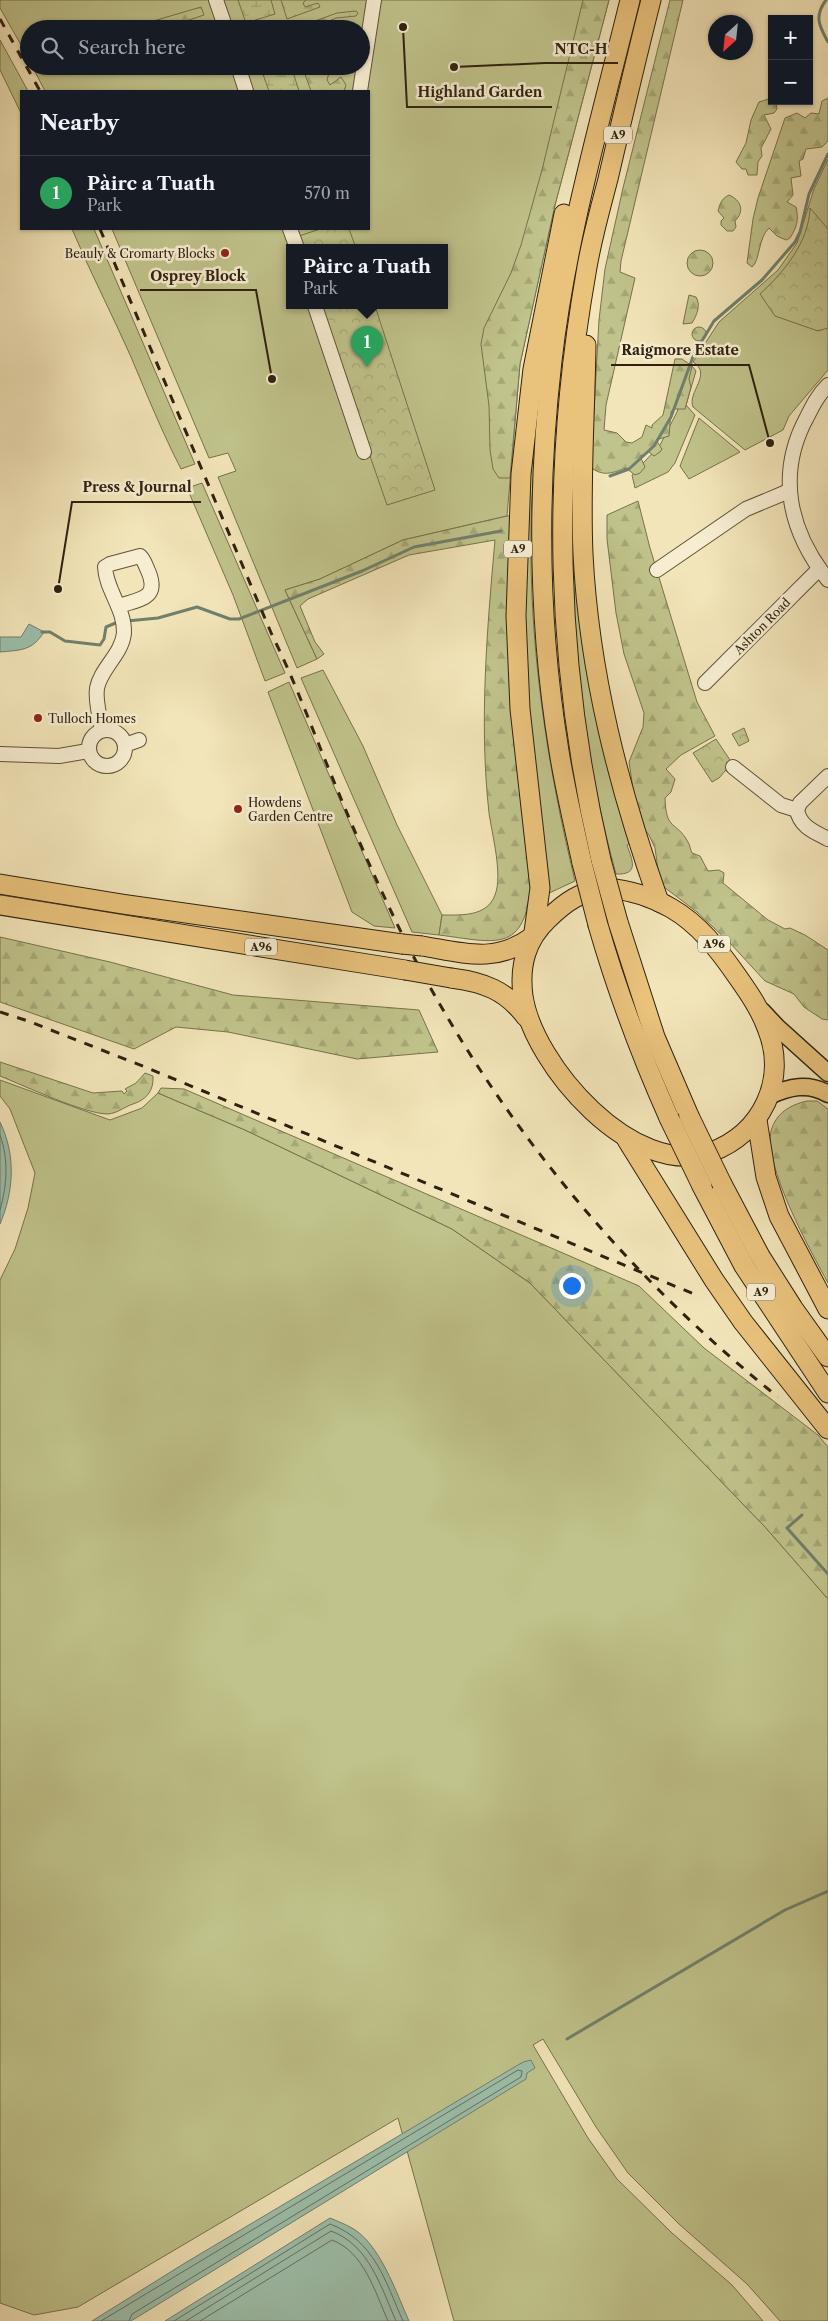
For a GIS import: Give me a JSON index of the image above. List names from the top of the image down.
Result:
{
  "streets": {
    "highway": ["A9", "A96"],
    "street": ["Ashton Road"]
  },
  "crossings": [
    ["A9", "A96"]
  ],
  "places": [
    "Highland Garden",
    "NTC-H",
    "Beauly & Cromarty Blocks",
    "Osprey Block",
    "Raigmore Estate",
    "Press & Journal",
    "Tulloch Homes",
    "Howdens Garden Centre"
  ],
  "north": "bottom left",
  "page": {
    "map_buttons": ["+", "−"],
    "search": "Search here",
    "heading": "Nearby",
    "list": [
      {
        "mark": "1",
        "name": "Pàirc a Tuath",
        "note": "Park",
        "value": "570 m"
      }
    ],
    "popup": ["Pàirc a Tuath", "Park"],
    "pins": "1"
  }
}
